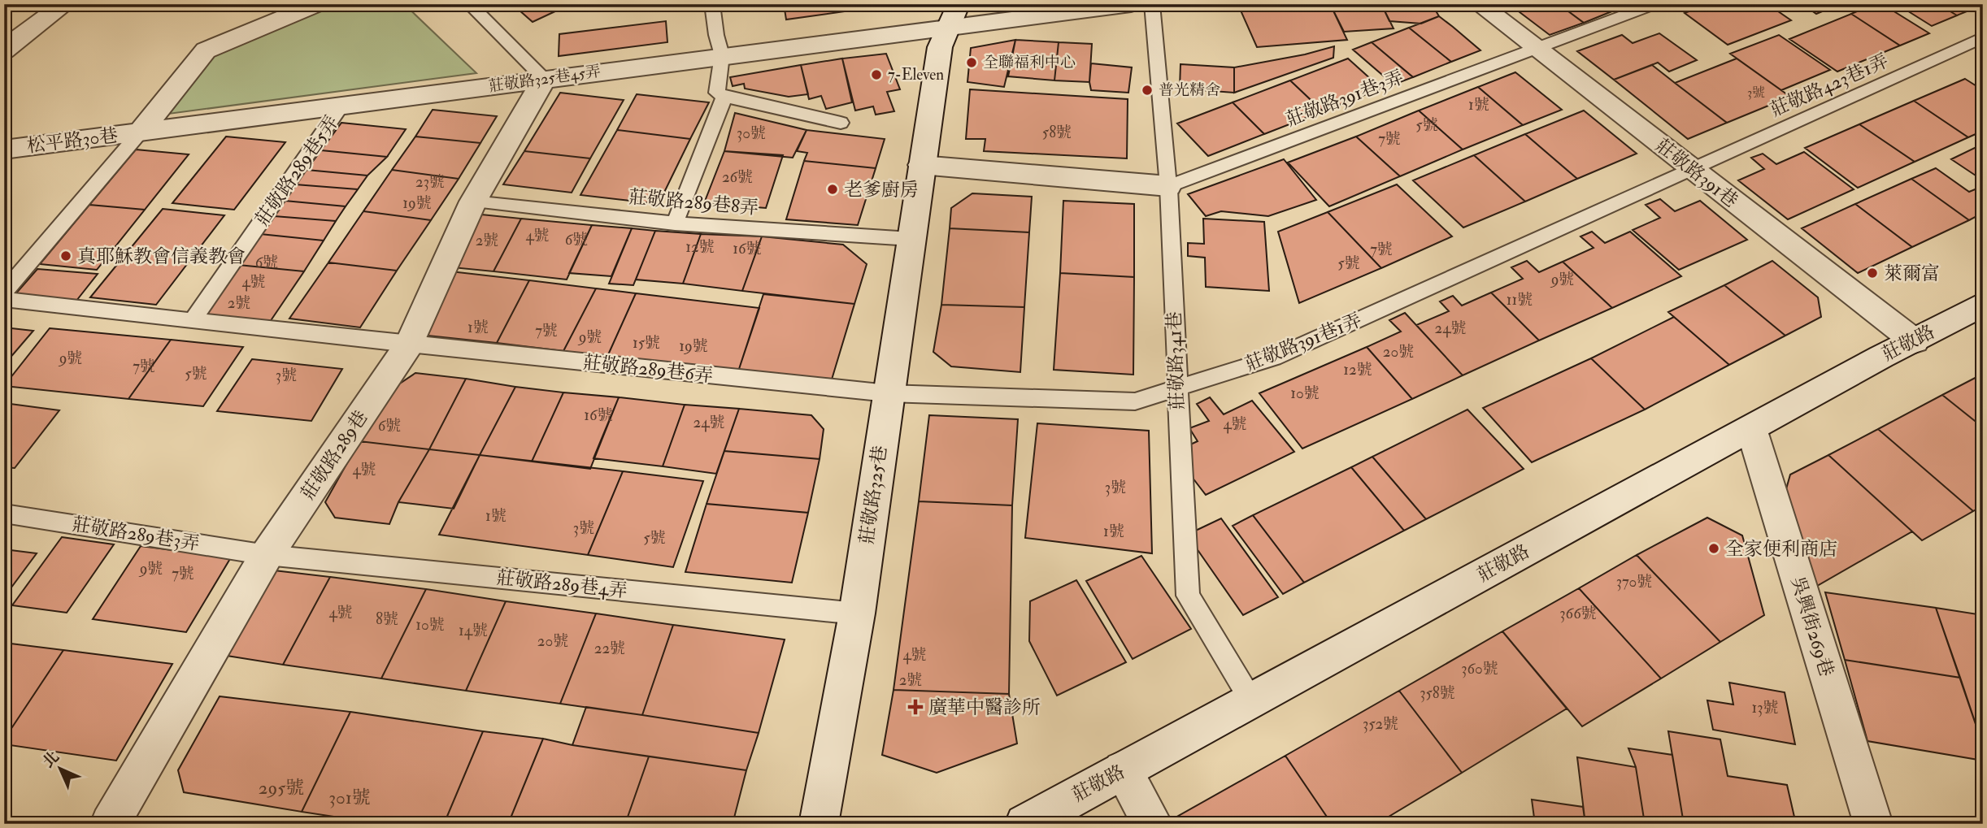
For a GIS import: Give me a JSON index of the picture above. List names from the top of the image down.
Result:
{
  "streets": {
    "street": [
      "莊敬路325巷45弄",
      "松平路30巷",
      "莊敬路391巷",
      "莊敬路",
      "莊敬路289巷",
      "莊敬路325巷",
      "吳興街269巷"
    ],
    "lane": [
      "莊敬路423巷1弄",
      "莊敬路391巷3弄",
      "莊敬路289巷5弄",
      "莊敬路289巷8弄",
      "莊敬路391巷1弄",
      "莊敬路341巷",
      "莊敬路289巷6弄",
      "莊敬路289巷3弄",
      "莊敬路289巷4弄"
    ]
  },
  "crossings": [
    ["莊敬路325巷45弄", "松平路30巷"],
    ["莊敬路325巷45弄", "莊敬路289巷5弄"],
    ["莊敬路325巷45弄", "莊敬路289巷"],
    ["莊敬路325巷45弄", "莊敬路325巷"],
    ["莊敬路423巷1弄", "莊敬路391巷"],
    ["莊敬路423巷1弄", "莊敬路391巷1弄"],
    ["莊敬路391巷3弄", "莊敬路391巷"],
    ["莊敬路391巷3弄", "莊敬路341巷"],
    ["莊敬路391巷", "莊敬路391巷1弄"],
    ["莊敬路391巷", "莊敬路"],
    ["莊敬路289巷8弄", "莊敬路289巷"],
    ["莊敬路289巷8弄", "莊敬路325巷"],
    ["莊敬路391巷1弄", "莊敬路341巷"],
    ["莊敬路391巷1弄", "莊敬路289巷6弄"],
    ["莊敬路391巷1弄", "莊敬路325巷"],
    ["莊敬路", "莊敬路341巷"],
    ["莊敬路", "吳興街269巷"],
    ["莊敬路289巷6弄", "莊敬路289巷"],
    ["莊敬路289巷6弄", "莊敬路325巷"],
    ["莊敬路289巷", "莊敬路289巷3弄"],
    ["莊敬路289巷", "莊敬路289巷4弄"],
    ["莊敬路325巷", "莊敬路289巷4弄"],
    ["莊敬路289巷3弄", "莊敬路289巷4弄"]
  ],
  "places": {
    "other": [
      "全聯福利中心",
      "7-Eleven",
      "普光精舍",
      "老爹廚房",
      "真耶穌教會信義教會",
      "萊爾富",
      "全家便利商店"
    ],
    "health": ["廣華中醫診所"]
  },
  "house_numbers": [
    "3號",
    "1號",
    "5號",
    "58號",
    "30號",
    "7號",
    "26號",
    "23號",
    "19號",
    "4號",
    "6號",
    "2號",
    "12號",
    "16號",
    "7號",
    "6號",
    "5號",
    "9號",
    "4號",
    "11號",
    "2號",
    "1號",
    "24號",
    "7號",
    "9號",
    "15號",
    "19號",
    "20號",
    "9號",
    "7號",
    "12號",
    "5號",
    "3號",
    "10號",
    "16號",
    "24號",
    "4號",
    "6號",
    "4號",
    "3號",
    "1號",
    "3號",
    "1號",
    "5號",
    "9號",
    "7號",
    "370號",
    "4號",
    "366號",
    "8號",
    "10號",
    "14號",
    "20號",
    "22號",
    "4號",
    "360號",
    "2號",
    "358號",
    "13號",
    "352號",
    "295號",
    "301號"
  ],
  "north": "top left"
}
